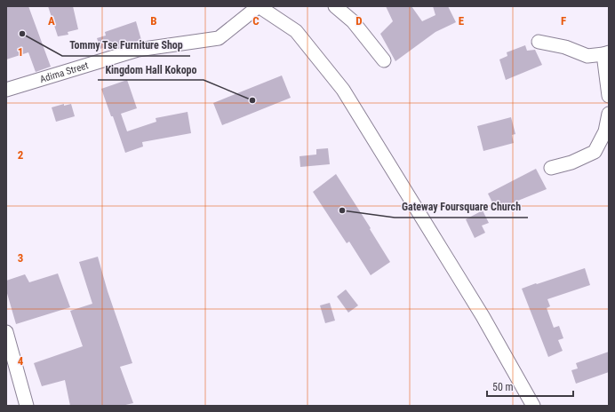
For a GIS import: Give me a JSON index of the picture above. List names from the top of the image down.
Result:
{
  "streets": {
    "street": ["Adima Street"]
  },
  "places": ["Tommy Tse Furniture Shop", "Kingdom Hall Kokopo", "Gateway Foursquare Church"],
  "scale_bar": "50 m",
  "grid": {
    "columns": [
      "A",
      "B",
      "C",
      "D",
      "E",
      "F"
    ],
    "rows": [
      "1",
      "2",
      "3",
      "4"
    ]
  }
}
